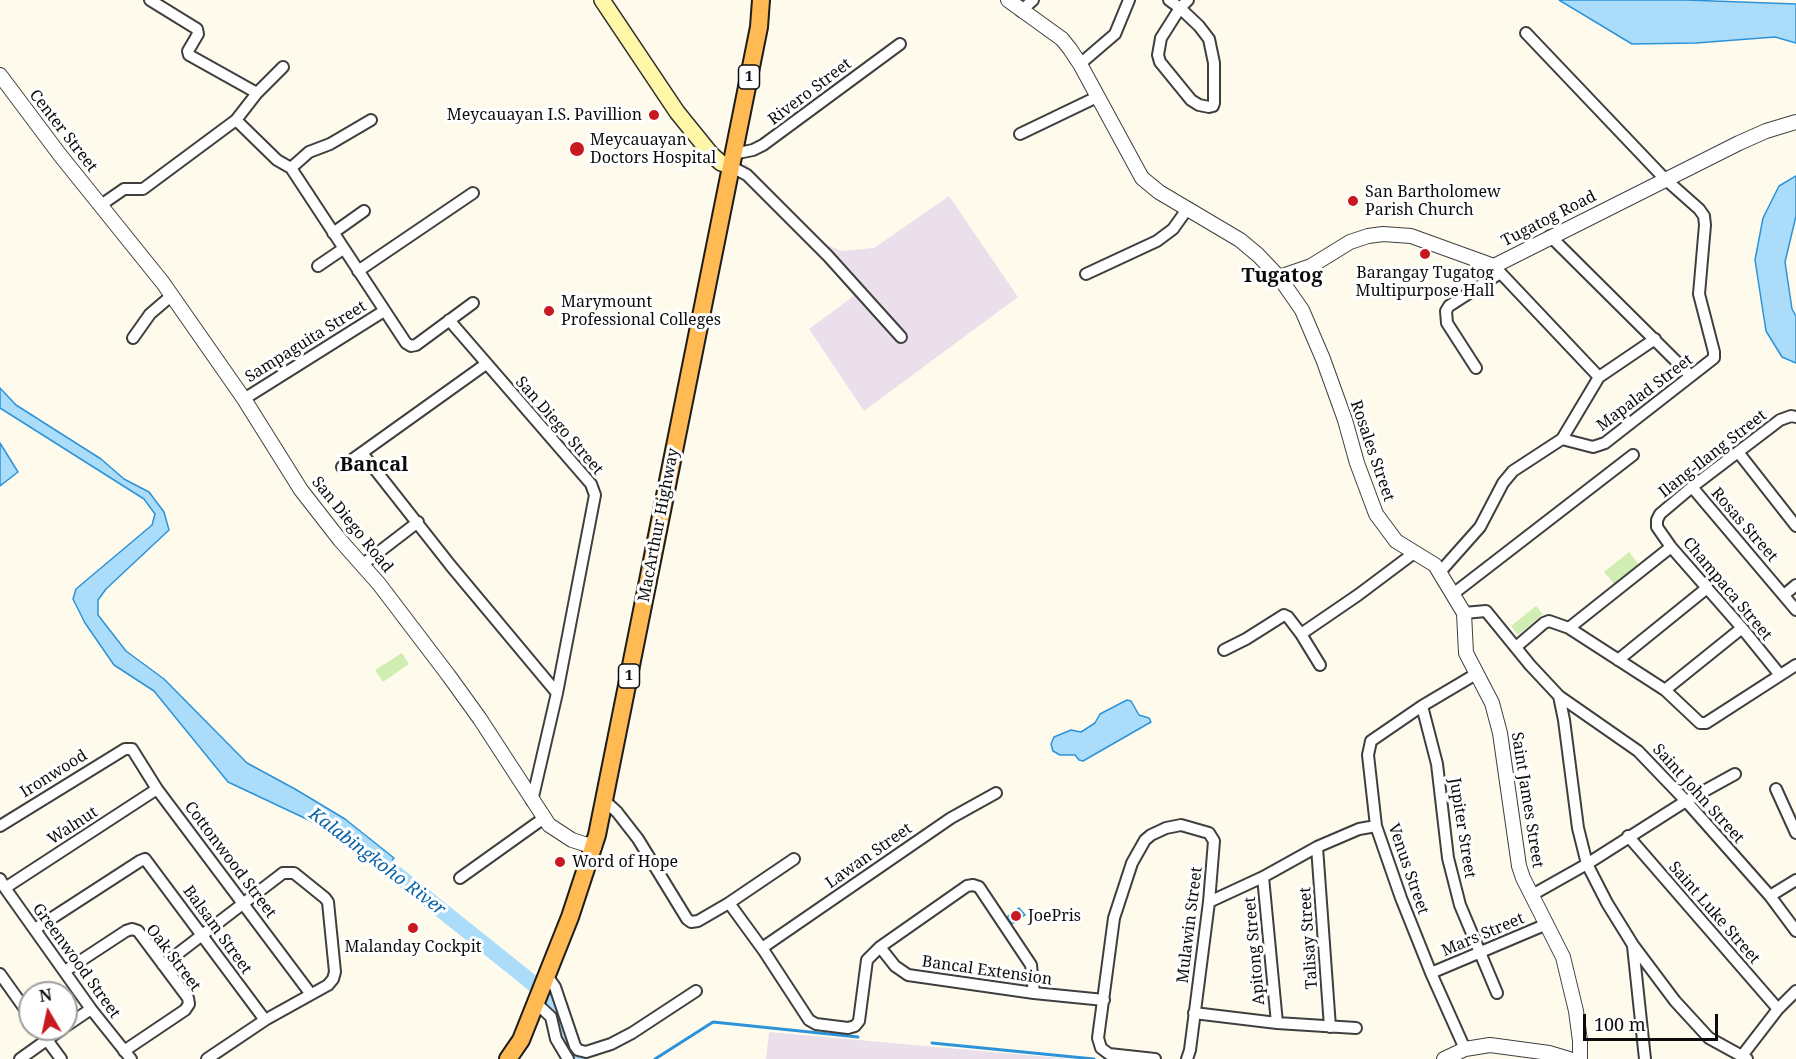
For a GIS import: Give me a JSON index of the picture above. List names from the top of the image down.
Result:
{
  "streets": {
    "highway": ["1", "MacArthur Highway"],
    "street": [
      "Rivero Street",
      "Center Street",
      "Tugatog Road",
      "Sampaguita Street",
      "Mapalad Street",
      "San Diego Street",
      "Rosales Street",
      "Ilang-Ilang Street",
      "San Diego Road",
      "Rosas Street",
      "Champaca Street",
      "Ironwood",
      "Saint John Street",
      "Saint James Street",
      "Walnut",
      "Jupiter Street",
      "Lawan Street",
      "Cottonwood Street",
      "Venus Street",
      "Saint Luke Street",
      "Mulawin Street",
      "Balsam Street",
      "Mars Street",
      "Talisay Street",
      "Apitong Street",
      "Oak Street",
      "Greenwood Street",
      "Bancal Extension"
    ]
  },
  "crossings": [
    ["Rivero Street", "MacArthur Highway"],
    ["Center Street", "San Diego Road"],
    ["Tugatog Road", "Mapalad Street"],
    ["Tugatog Road", "Rosales Street"],
    ["Sampaguita Street", "San Diego Road"],
    ["Mapalad Street", "Rosales Street"],
    ["San Diego Street", "San Diego Road"],
    ["Rosales Street", "Saint James Street"],
    ["Ilang-Ilang Street", "Rosas Street"],
    ["Ilang-Ilang Street", "Champaca Street"],
    ["San Diego Road", "MacArthur Highway"],
    ["Ironwood", "Cottonwood Street"],
    ["Saint James Street", "Venus Street"],
    ["Saint James Street", "Mars Street"],
    ["Walnut", "Cottonwood Street"],
    ["Walnut", "Greenwood Street"],
    ["Jupiter Street", "Venus Street"],
    ["Jupiter Street", "Mars Street"],
    ["Venus Street", "Mars Street"],
    ["Mulawin Street", "Bancal Extension"],
    ["Balsam Street", "Greenwood Street"],
    ["Oak Street", "Greenwood Street"]
  ],
  "districts": ["Tugatog", "Bancal"],
  "water": ["Kalabingkoho River"],
  "places": [
    "Meycauayan I.S. Pavillion",
    "Meycauayan Doctors Hospital",
    "San Bartholomew Parish Church",
    "Barangay Tugatog Multipurpose Hall",
    "Marymount Professional Colleges",
    "Word of Hope",
    "JoePris",
    "Malanday Cockpit"
  ],
  "scale_bar": "100 m",
  "north": "top"
}
